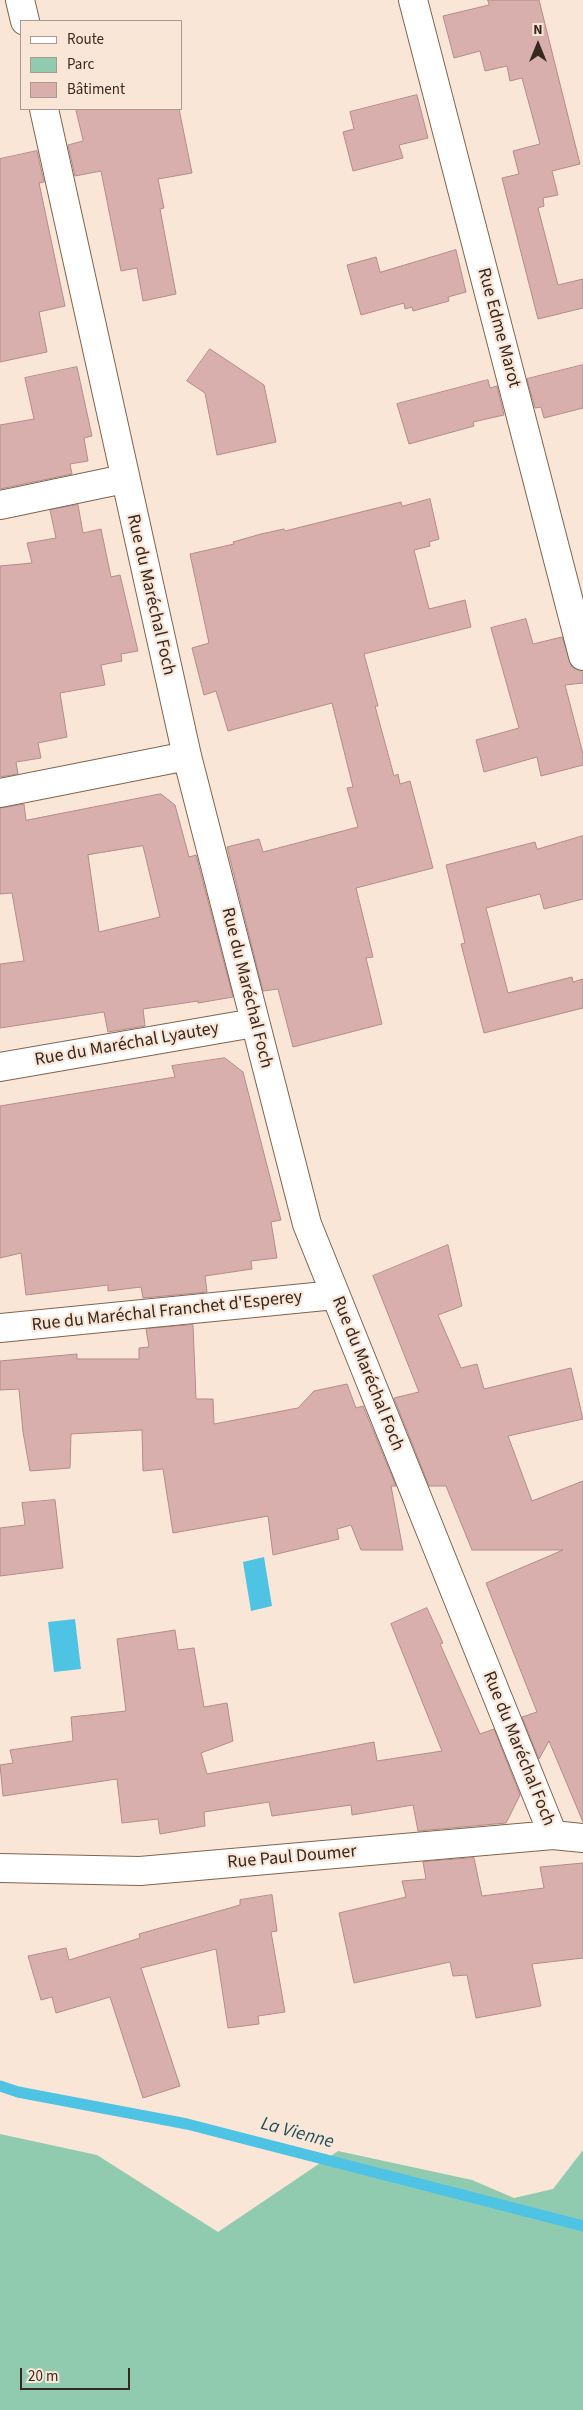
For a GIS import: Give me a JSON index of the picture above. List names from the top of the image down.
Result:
{
  "streets": {
    "street": [
      "Rue Edme Marot",
      "Rue du Maréchal Foch",
      "Rue du Maréchal Lyautey",
      "Rue du Maréchal Franchet d'Esperey",
      "Rue Paul Doumer"
    ]
  },
  "crossings": [
    ["Rue du Maréchal Foch", "Rue du Maréchal Lyautey"],
    ["Rue du Maréchal Foch", "Rue du Maréchal Franchet d'Esperey"],
    ["Rue du Maréchal Foch", "Rue Paul Doumer"]
  ],
  "water": ["La Vienne"],
  "legend": ["Route", "Parc", "Bâtiment"],
  "scale_bar": "20 m",
  "north": "top"
}
